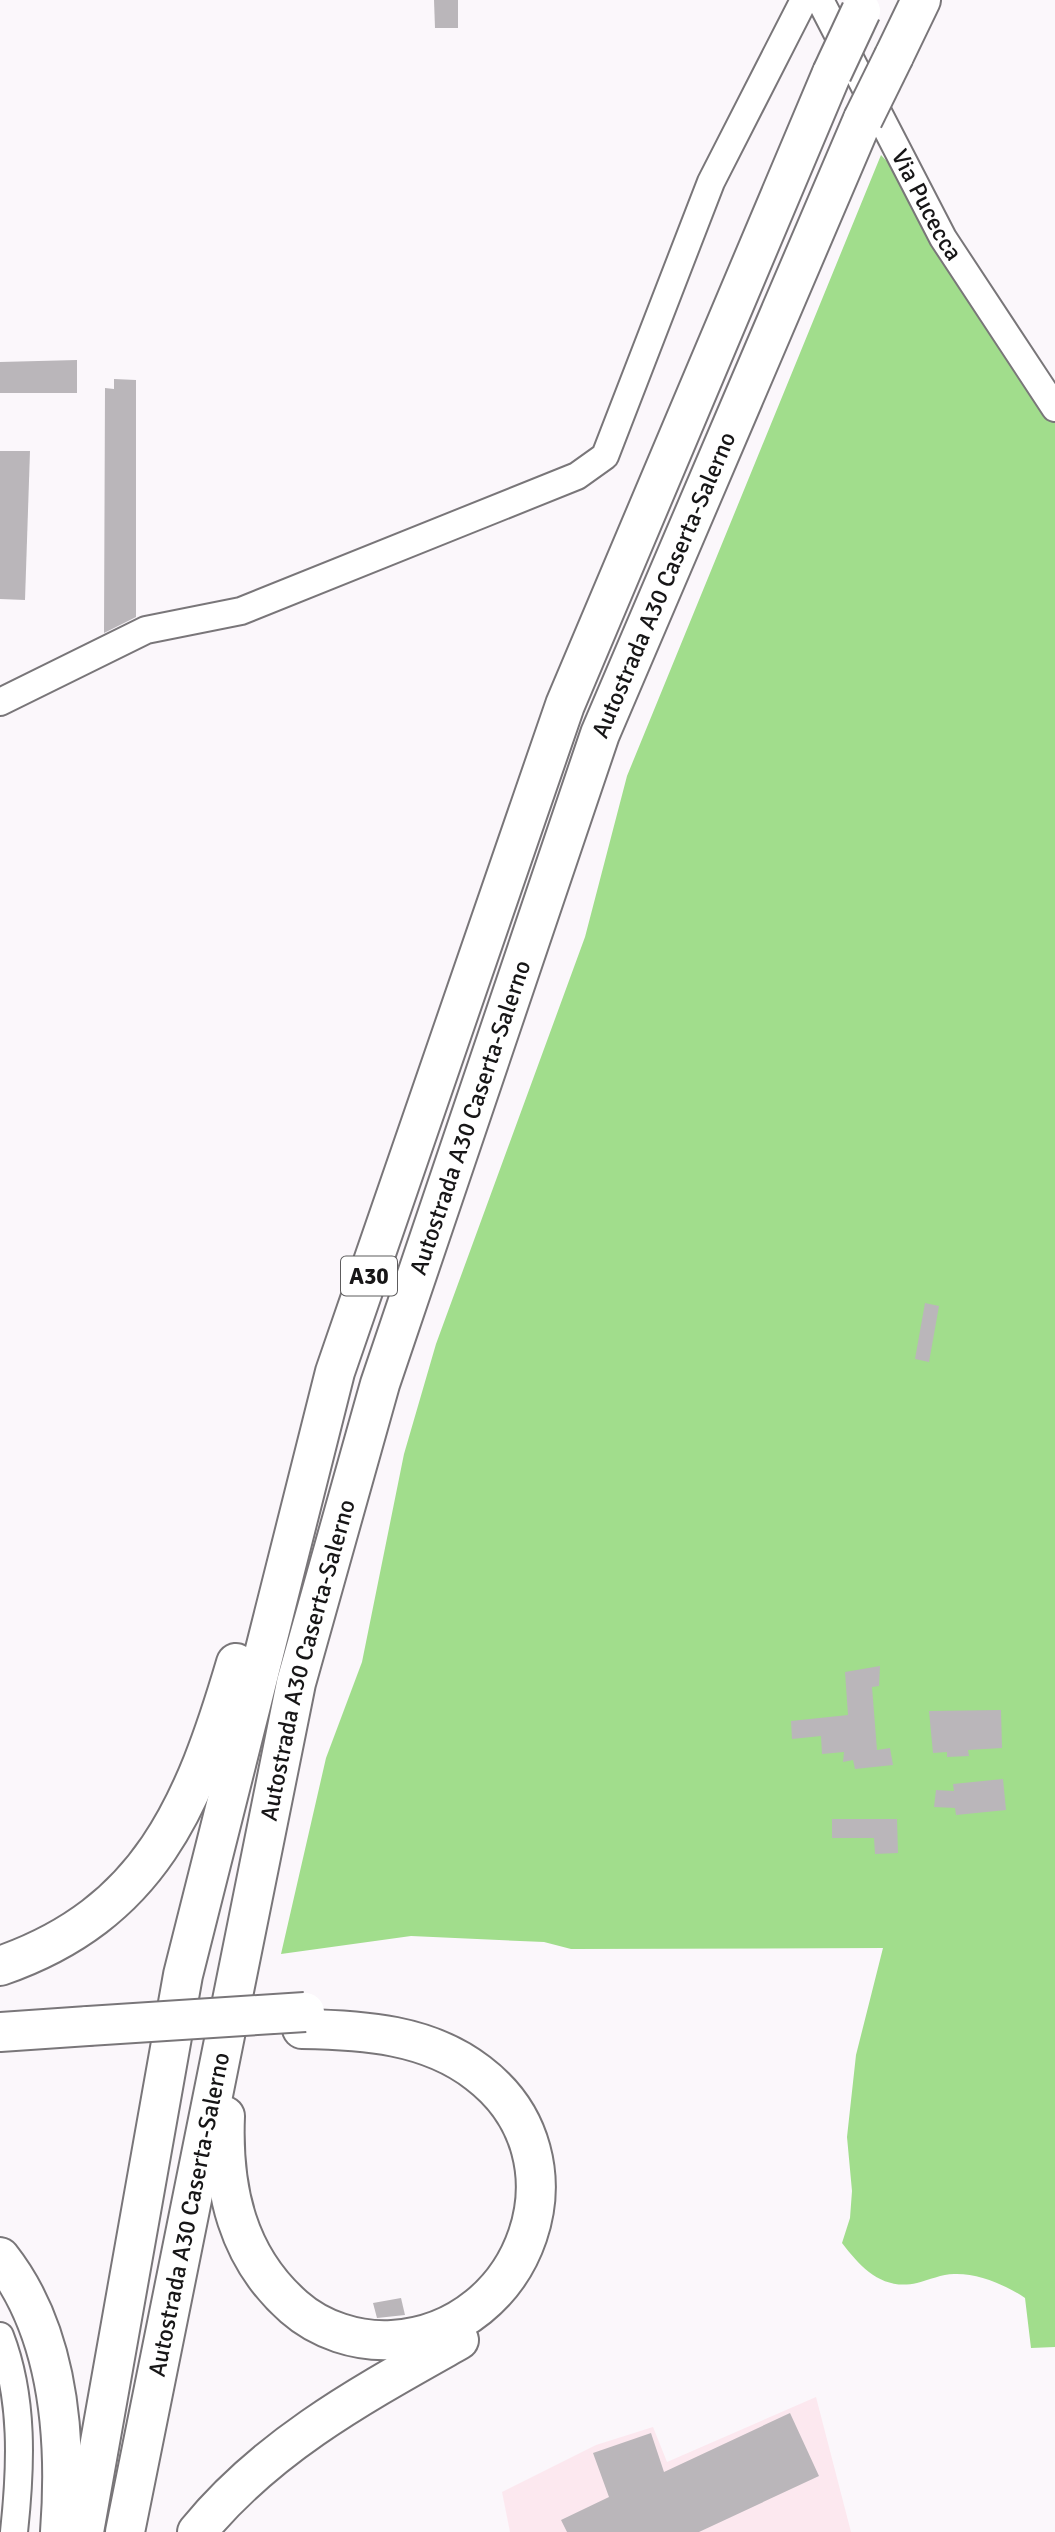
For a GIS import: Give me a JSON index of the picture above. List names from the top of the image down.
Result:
{
  "streets": {
    "highway": ["Autostrada A30 Caserta-Salerno", "A30"],
    "street": ["Via Pucecca"]
  }
}
